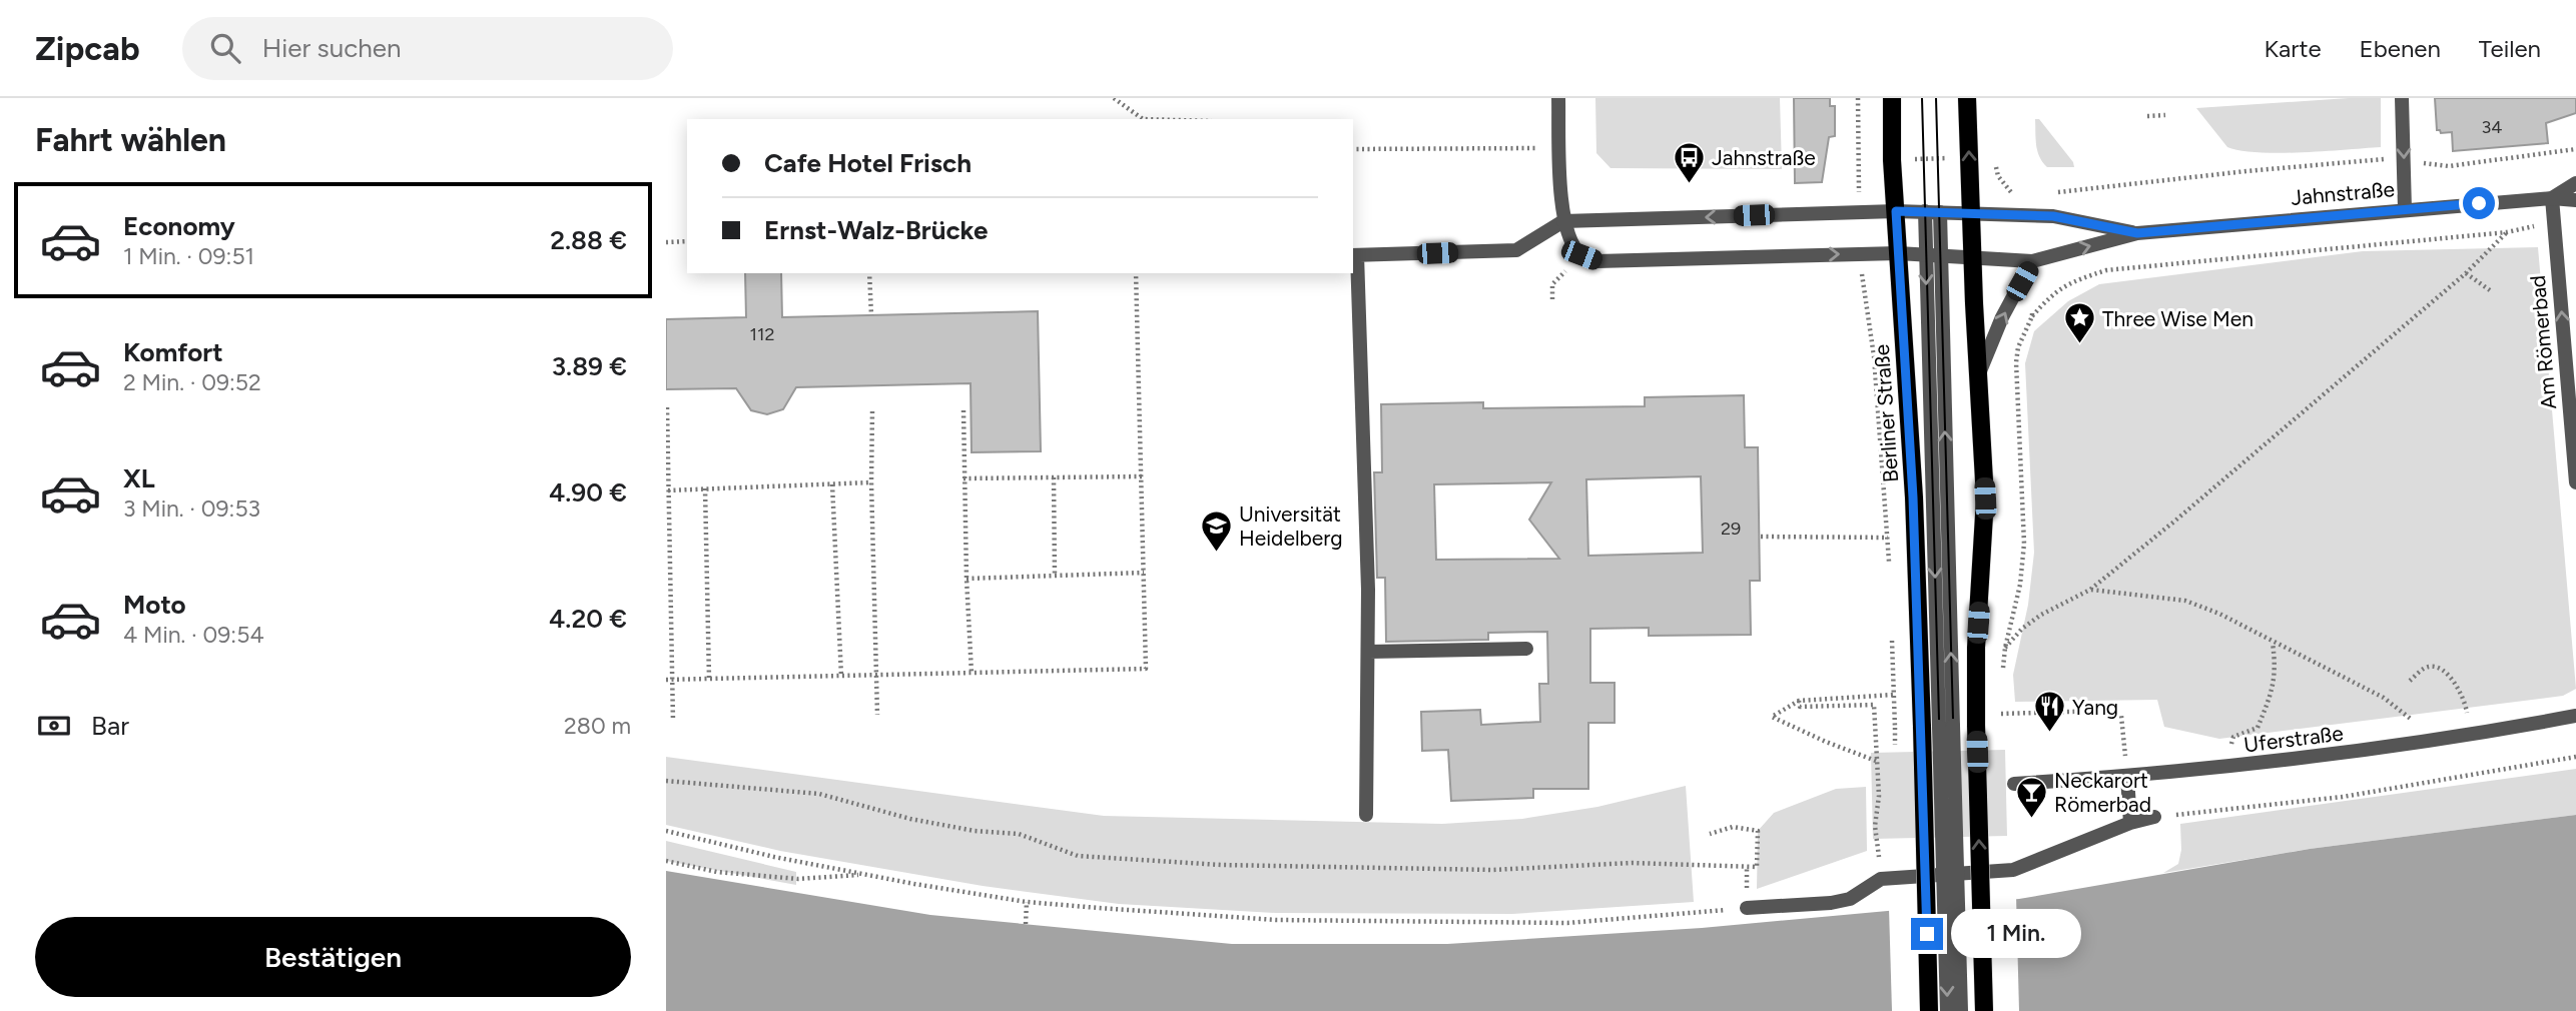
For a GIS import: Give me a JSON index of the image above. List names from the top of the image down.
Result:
{
  "streets": {
    "main road": ["Berliner Straße"],
    "street": ["Jahnstraße", "Am Römerbad", "Uferstraße"]
  },
  "crossings": [
    ["Jahnstraße", "Am Römerbad"],
    ["Jahnstraße", "Berliner Straße"]
  ],
  "one_way": ["Am Römerbad"],
  "places": {
    "bus stop": ["Jahnstraße"],
    "place": ["Three Wise Men"],
    "school or university": ["Universität Heidelberg"],
    "restaurant": ["Yang"],
    "bar": ["Neckarort Römerbad"]
  },
  "house_numbers": ["34", "112", "29"],
  "page": {
    "header": "Zipcab",
    "search": "Hier suchen",
    "nav": ["Karte", "Ebenen", "Teilen"],
    "heading": "Fahrt wählen",
    "banner": ["Cafe Hotel Frisch", "Ernst-Walz-Brücke"],
    "list": [
      {
        "name": "Economy",
        "note": "1 Min. · 09:51",
        "value": "2.88 €"
      },
      {
        "name": "Komfort",
        "note": "2 Min. · 09:52",
        "value": "3.89 €"
      },
      {
        "name": "XL",
        "note": "3 Min. · 09:53",
        "value": "4.90 €"
      },
      {
        "name": "Moto",
        "note": "4 Min. · 09:54",
        "value": "4.20 €"
      }
    ],
    "pay": ["Bar", "280 m"],
    "buttons": "Bestätigen",
    "bubble": "1 Min."
  }
}
